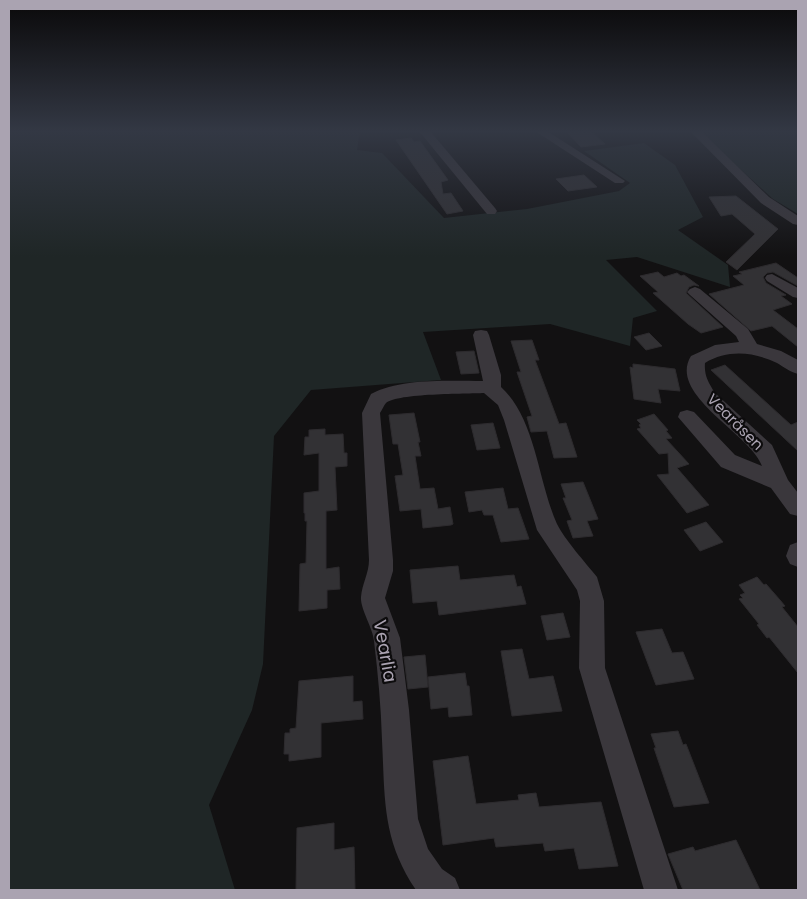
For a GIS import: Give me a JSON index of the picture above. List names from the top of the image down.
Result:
{
  "streets": {
    "street": ["Vearåsen", "Vearlia"]
  }
}
